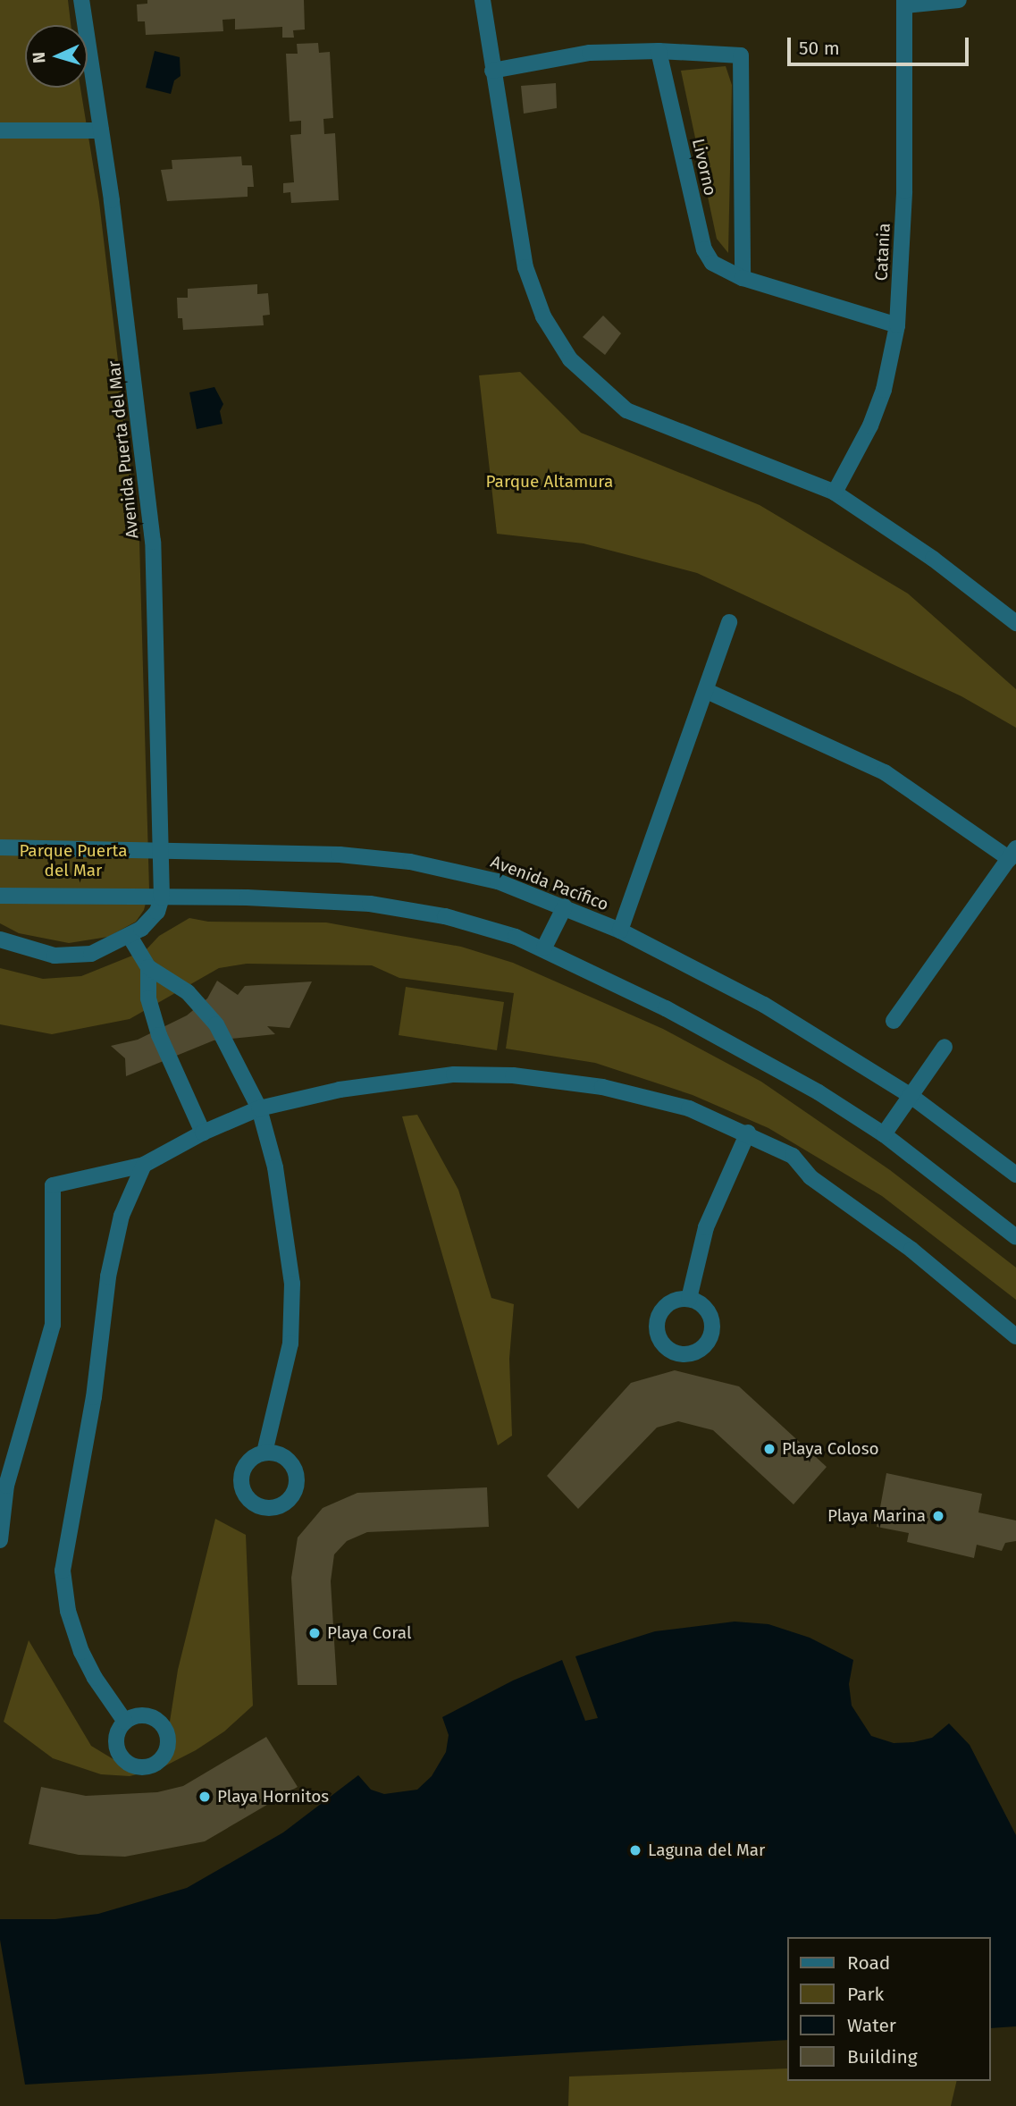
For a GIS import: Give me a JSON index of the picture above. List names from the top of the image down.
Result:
{
  "streets": {
    "street": [
      "Livorno",
      "Catania",
      "Avenida Puerta del Mar",
      "Avenida Pacífico"
    ]
  },
  "crossings": [
    ["Livorno", "Catania"],
    ["Avenida Puerta del Mar", "Avenida Pacífico"]
  ],
  "parks": ["Parque Altamura", "Parque Puerta del Mar"],
  "places": [
    "Playa Coloso",
    "Playa Marina",
    "Playa Coral",
    "Playa Hornitos",
    "Laguna del Mar"
  ],
  "legend": [
    "Road",
    "Park",
    "Water",
    "Building"
  ],
  "scale_bar": "50 m",
  "north": "left"
}
